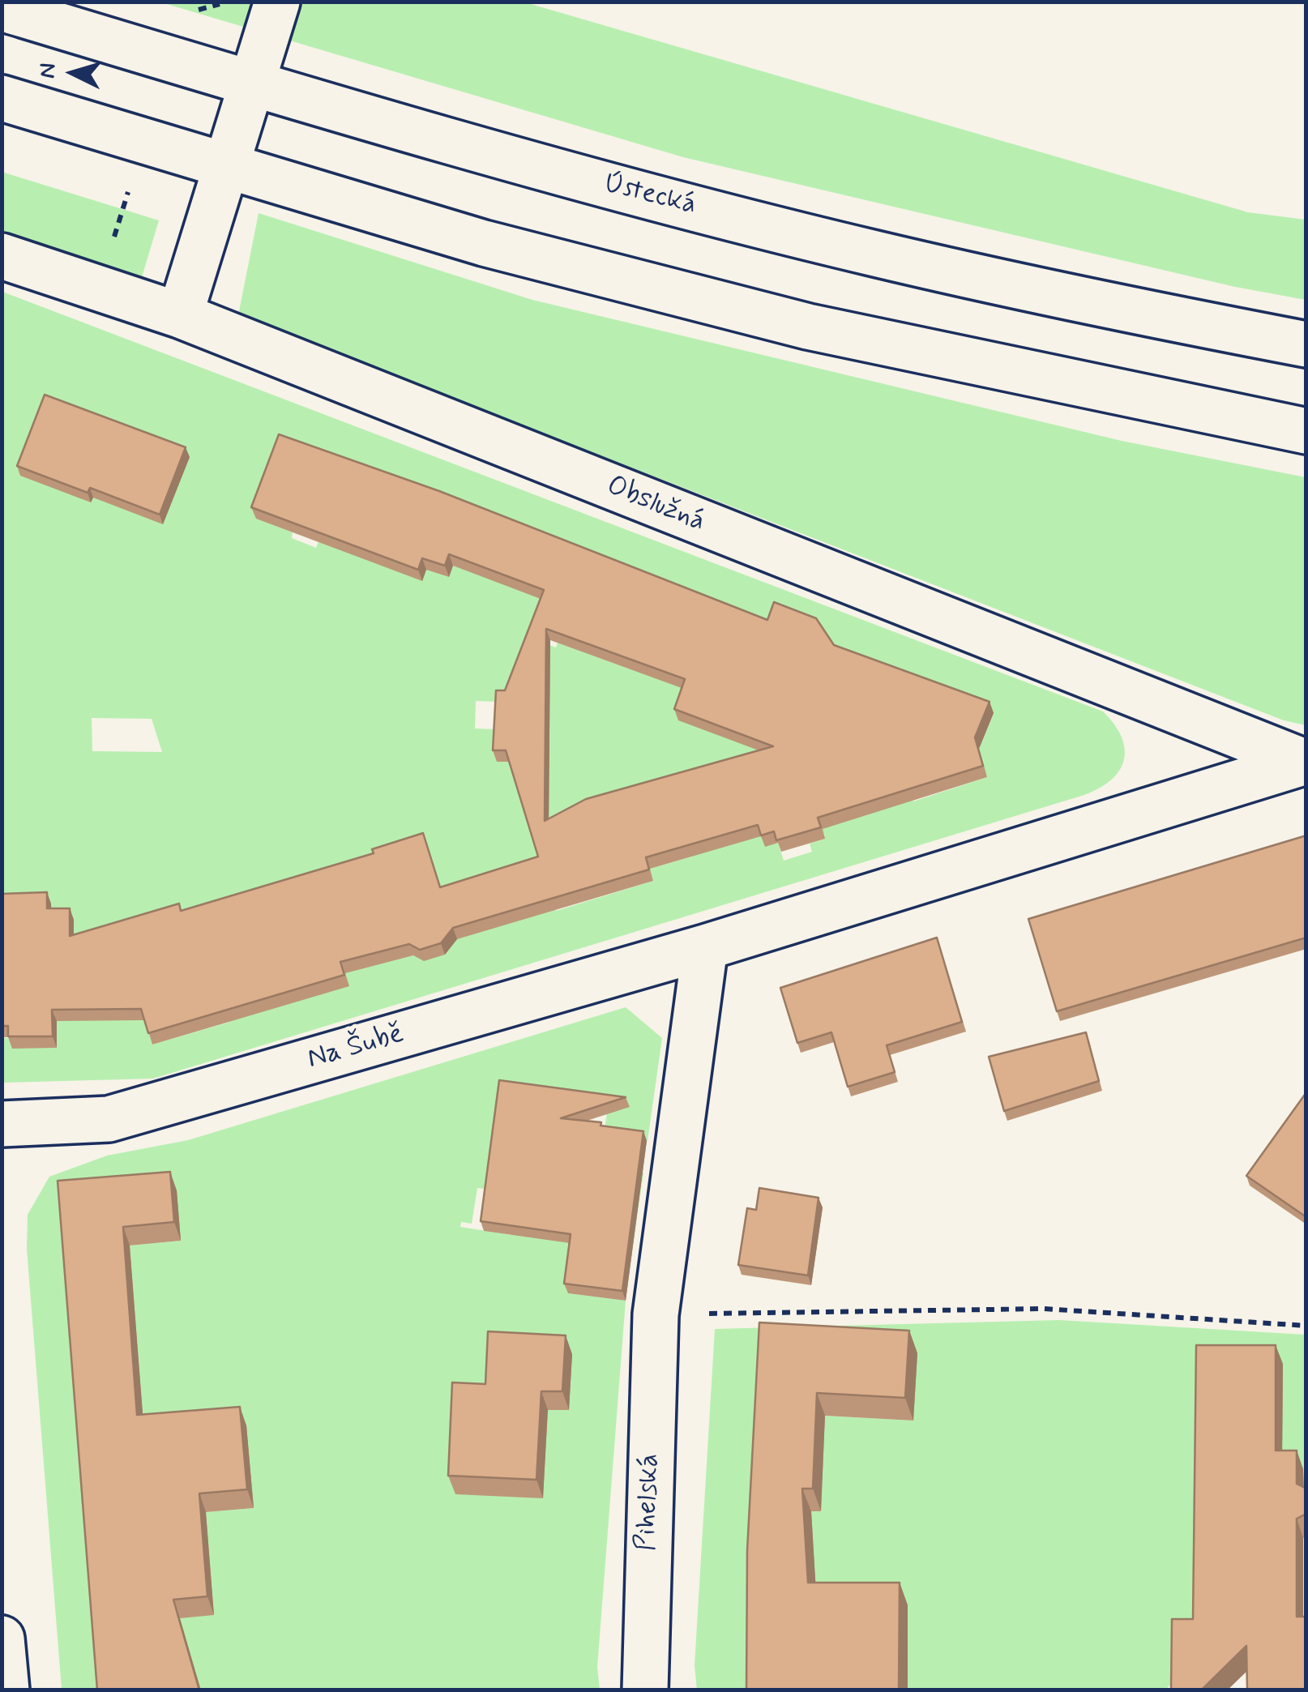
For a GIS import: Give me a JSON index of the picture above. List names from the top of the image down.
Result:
{
  "streets": {
    "street": [
      "Ústecká",
      "Obslužná",
      "Na Šubě",
      "Pihelská"
    ]
  },
  "crossings": [
    ["Obslužná", "Na Šubě"],
    ["Na Šubě", "Pihelská"]
  ],
  "north": "left"
}
